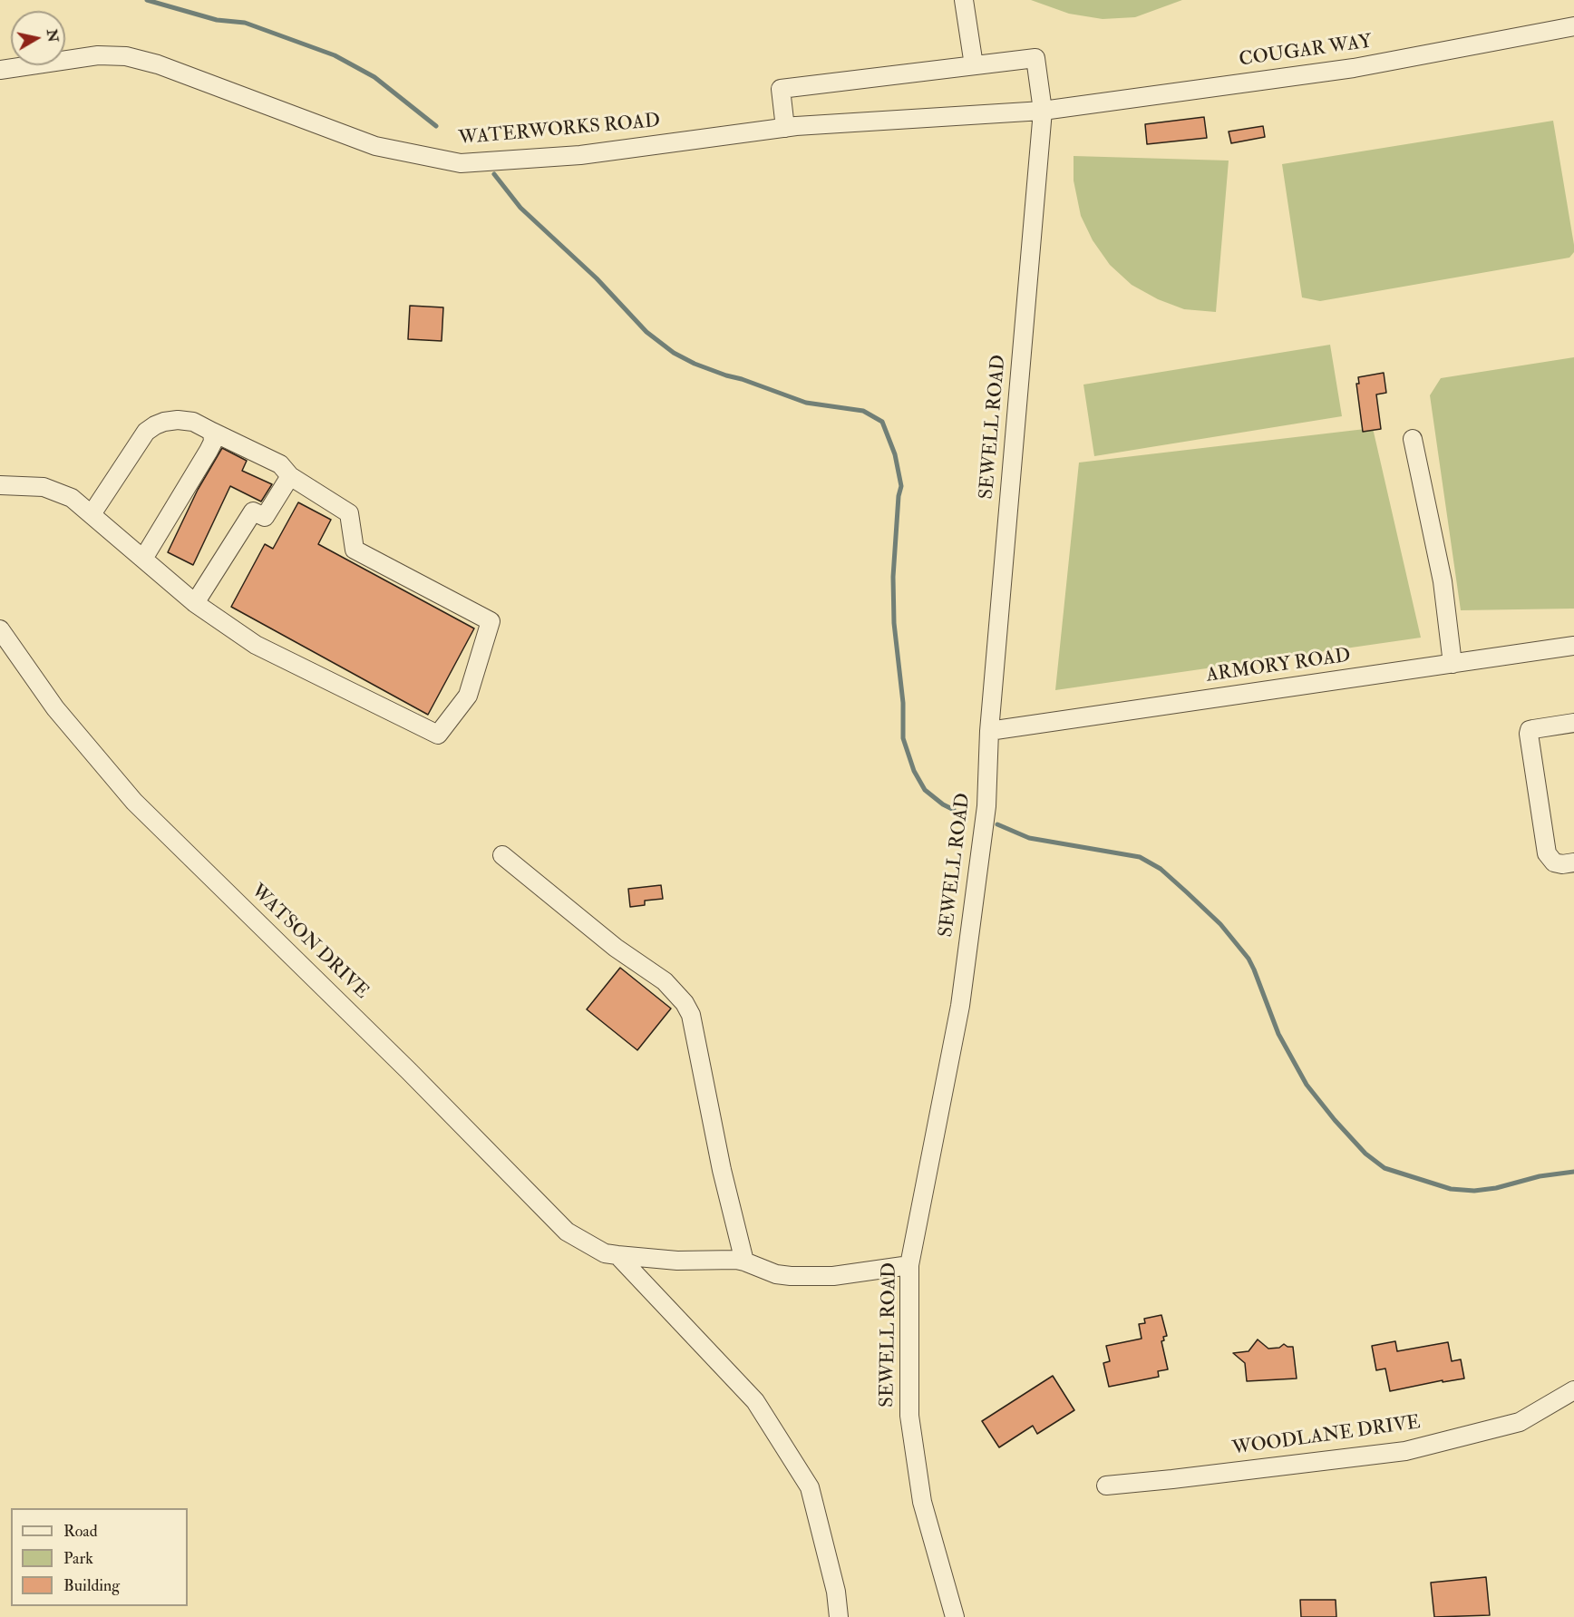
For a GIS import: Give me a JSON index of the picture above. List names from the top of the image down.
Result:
{
  "streets": {
    "street": [
      "COUGAR WAY",
      "WATERWORKS ROAD",
      "SEWELL ROAD",
      "ARMORY ROAD",
      "WATSON DRIVE",
      "WOODLANE DRIVE"
    ]
  },
  "crossings": [
    ["COUGAR WAY", "WATERWORKS ROAD"],
    ["COUGAR WAY", "SEWELL ROAD"],
    ["WATERWORKS ROAD", "SEWELL ROAD"],
    ["SEWELL ROAD", "ARMORY ROAD"]
  ],
  "legend": ["Road", "Park", "Building"],
  "north": "right"
}
